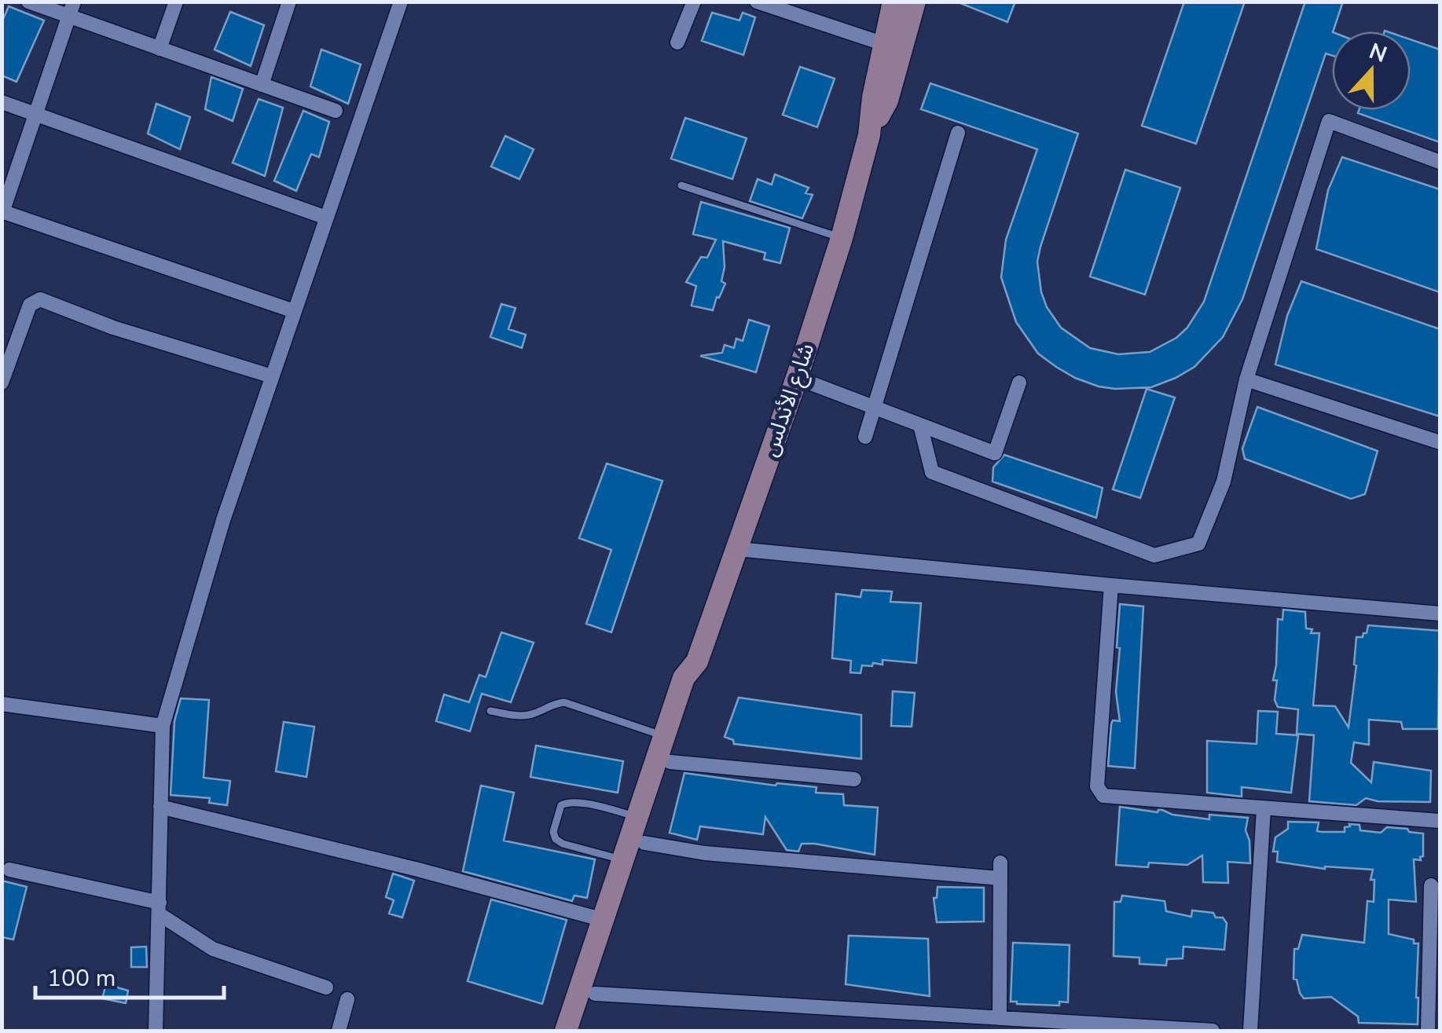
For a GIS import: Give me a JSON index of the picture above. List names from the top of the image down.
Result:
{
  "streets": {
    "main road": ["شارع الأندلس"]
  },
  "scale_bar": "100 m",
  "north": "top"
}
